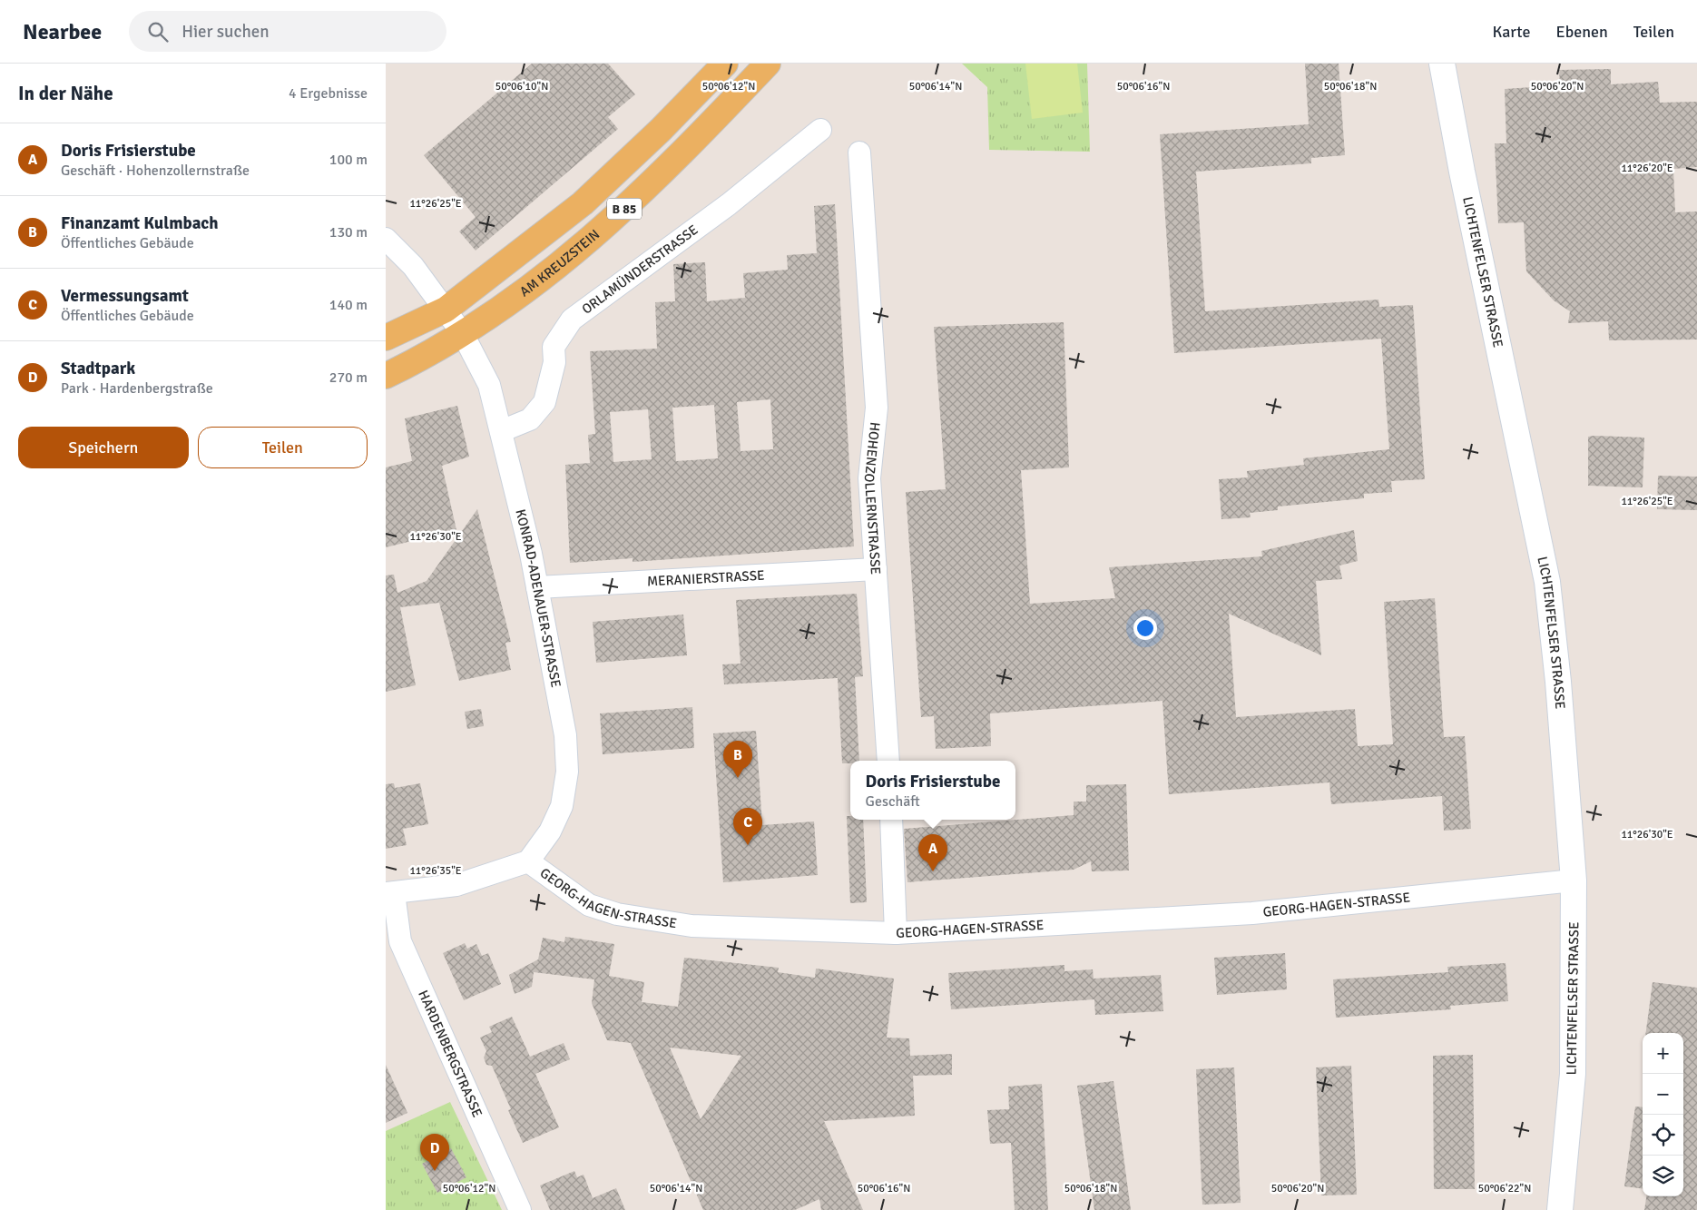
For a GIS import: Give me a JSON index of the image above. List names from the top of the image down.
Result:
{
  "streets": {
    "main road": ["B 85", "AM KREUZSTEIN"],
    "street": [
      "ORLAMÜNDERSTRASSE",
      "LICHTENFELSER STRASSE",
      "HOHENZOLLERNSTRASSE",
      "MERANIERSTRASSE",
      "KONRAD-ADENAUER-STRASSE",
      "GEORG-HAGEN-STRASSE",
      "HARDENBERGSTRASSE"
    ]
  },
  "crossings": [
    ["B 85", "KONRAD-ADENAUER-STRASSE"],
    ["AM KREUZSTEIN", "KONRAD-ADENAUER-STRASSE"],
    ["ORLAMÜNDERSTRASSE", "KONRAD-ADENAUER-STRASSE"],
    ["LICHTENFELSER STRASSE", "GEORG-HAGEN-STRASSE"],
    ["HOHENZOLLERNSTRASSE", "MERANIERSTRASSE"],
    ["MERANIERSTRASSE", "KONRAD-ADENAUER-STRASSE"],
    ["KONRAD-ADENAUER-STRASSE", "GEORG-HAGEN-STRASSE"],
    ["GEORG-HAGEN-STRASSE", "HARDENBERGSTRASSE"]
  ],
  "page": {
    "header": "Nearbee",
    "search": "Hier suchen",
    "nav": ["Karte", "Ebenen", "Teilen"],
    "heading": ["In der Nähe", "4 Ergebnisse"],
    "list": [
      {
        "mark": "A",
        "name": "Doris Frisierstube",
        "note": "Geschäft · Hohenzollernstraße",
        "value": "100 m"
      },
      {
        "mark": "B",
        "name": "Finanzamt Kulmbach",
        "note": "Öffentliches Gebäude",
        "value": "130 m"
      },
      {
        "mark": "C",
        "name": "Vermessungsamt",
        "note": "Öffentliches Gebäude",
        "value": "140 m"
      },
      {
        "mark": "D",
        "name": "Stadtpark",
        "note": "Park · Hardenbergstraße",
        "value": "270 m"
      }
    ],
    "buttons": ["Speichern", "Teilen"],
    "pins": [
      "B",
      "C",
      "A",
      "D"
    ],
    "popup": ["Doris Frisierstube", "Geschäft"],
    "map_buttons": ["+", "−"]
  },
  "coordinates": [
    "50°06'10\"N",
    "50°06'12\"N",
    "50°06'14\"N",
    "50°06'16\"N",
    "50°06'18\"N",
    "50°06'20\"N",
    "11°26'20\"E",
    "11°26'25\"E",
    "11°26'30\"E",
    "11°26'35\"E",
    "50°06'22\"N"
  ]
}
